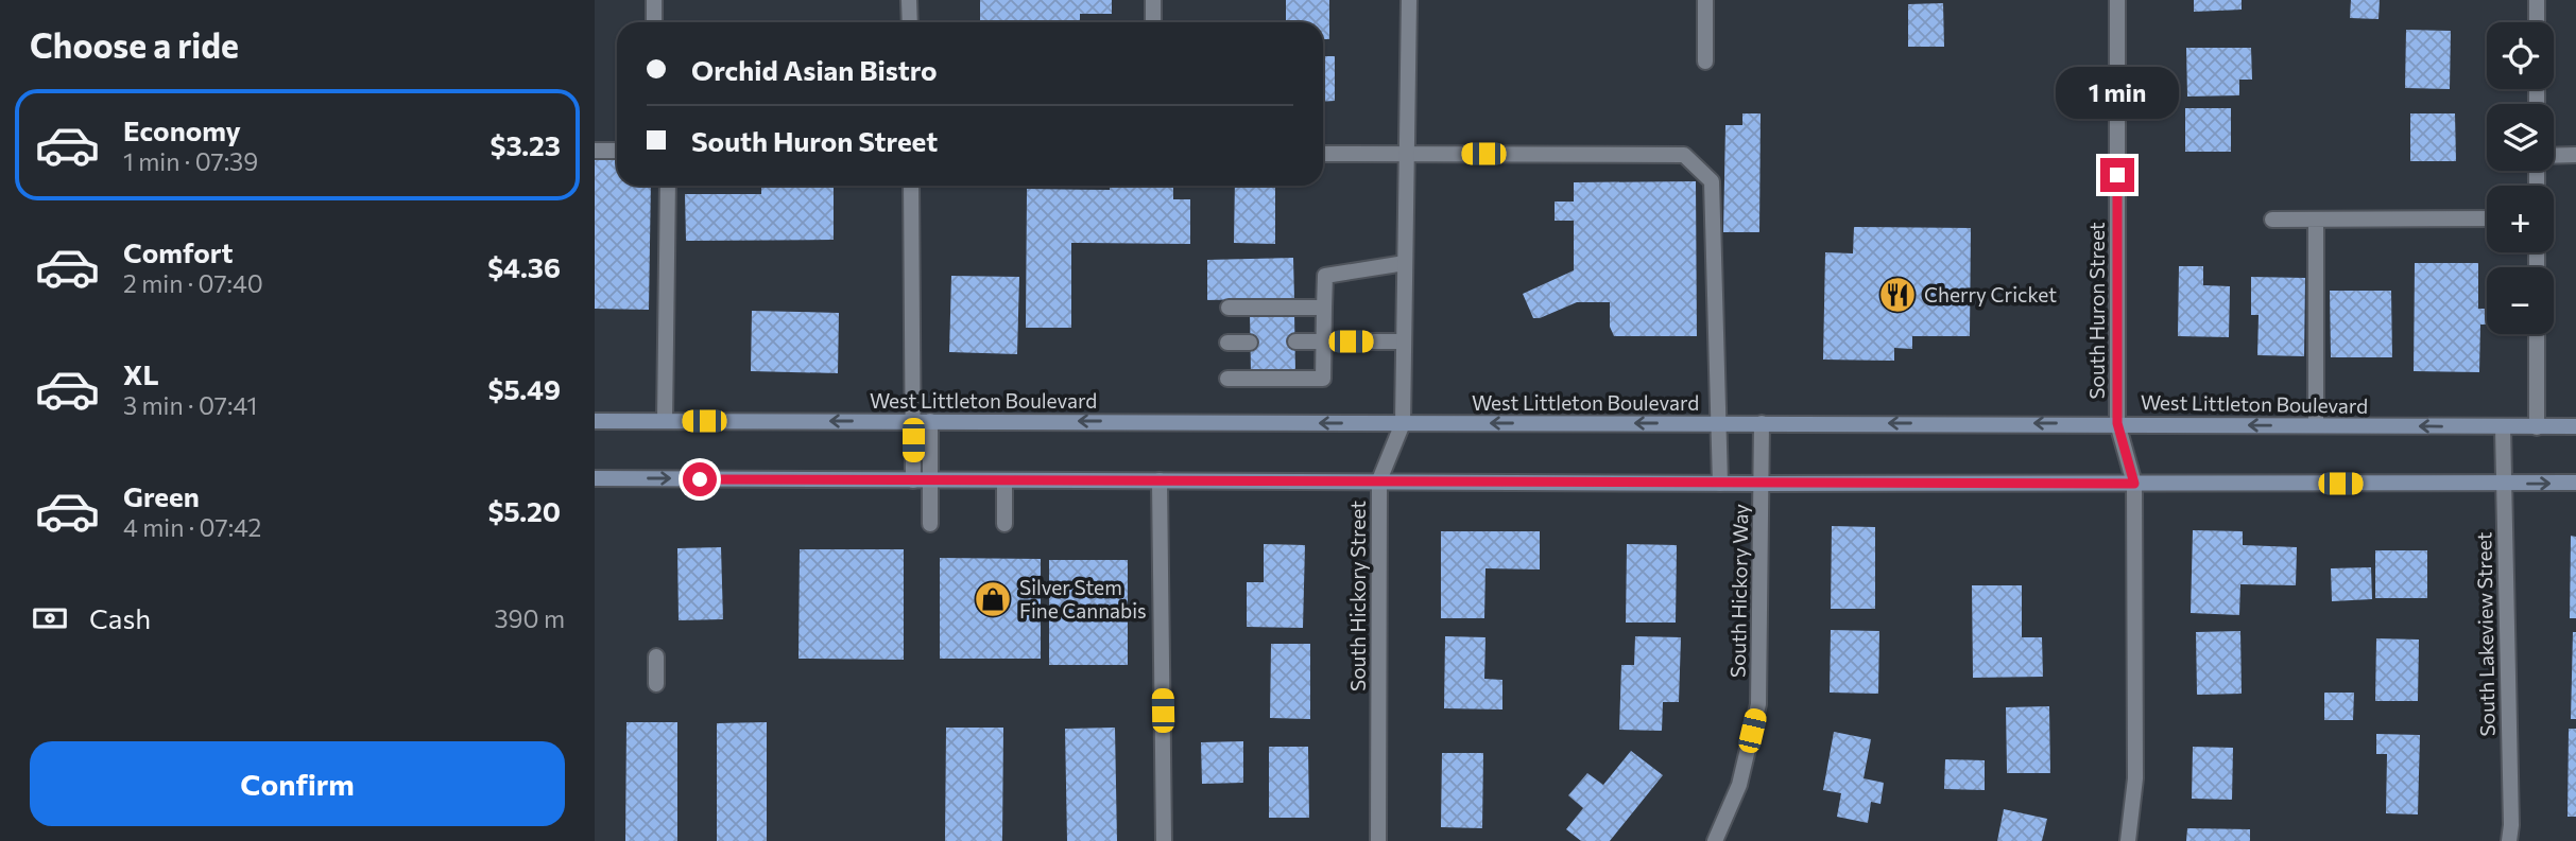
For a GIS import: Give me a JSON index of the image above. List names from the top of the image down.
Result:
{
  "streets": {
    "main road": ["West Littleton Boulevard"],
    "street": [
      "South Huron Street",
      "South Hickory Way",
      "South Hickory Street",
      "South Lakeview Street"
    ]
  },
  "crossings": [
    ["South Huron Street", "West Littleton Boulevard"],
    ["West Littleton Boulevard", "South Hickory Way"],
    ["West Littleton Boulevard", "South Hickory Street"],
    ["West Littleton Boulevard", "South Lakeview Street"]
  ],
  "places": {
    "restaurant": ["Cherry Cricket"],
    "shop": ["Silver Stem Fine Cannabis"]
  },
  "page": {
    "heading": "Choose a ride",
    "map_buttons": ["+", "−"],
    "banner": ["Orchid Asian Bistro", "South Huron Street"],
    "bubble": "1 min",
    "list": [
      {
        "name": "Economy",
        "note": "1 min · 07:39",
        "value": "$3.23"
      },
      {
        "name": "Comfort",
        "note": "2 min · 07:40",
        "value": "$4.36"
      },
      {
        "name": "XL",
        "note": "3 min · 07:41",
        "value": "$5.49"
      },
      {
        "name": "Green",
        "note": "4 min · 07:42",
        "value": "$5.20"
      }
    ],
    "pay": ["Cash", "390 m"],
    "buttons": "Confirm"
  }
}
